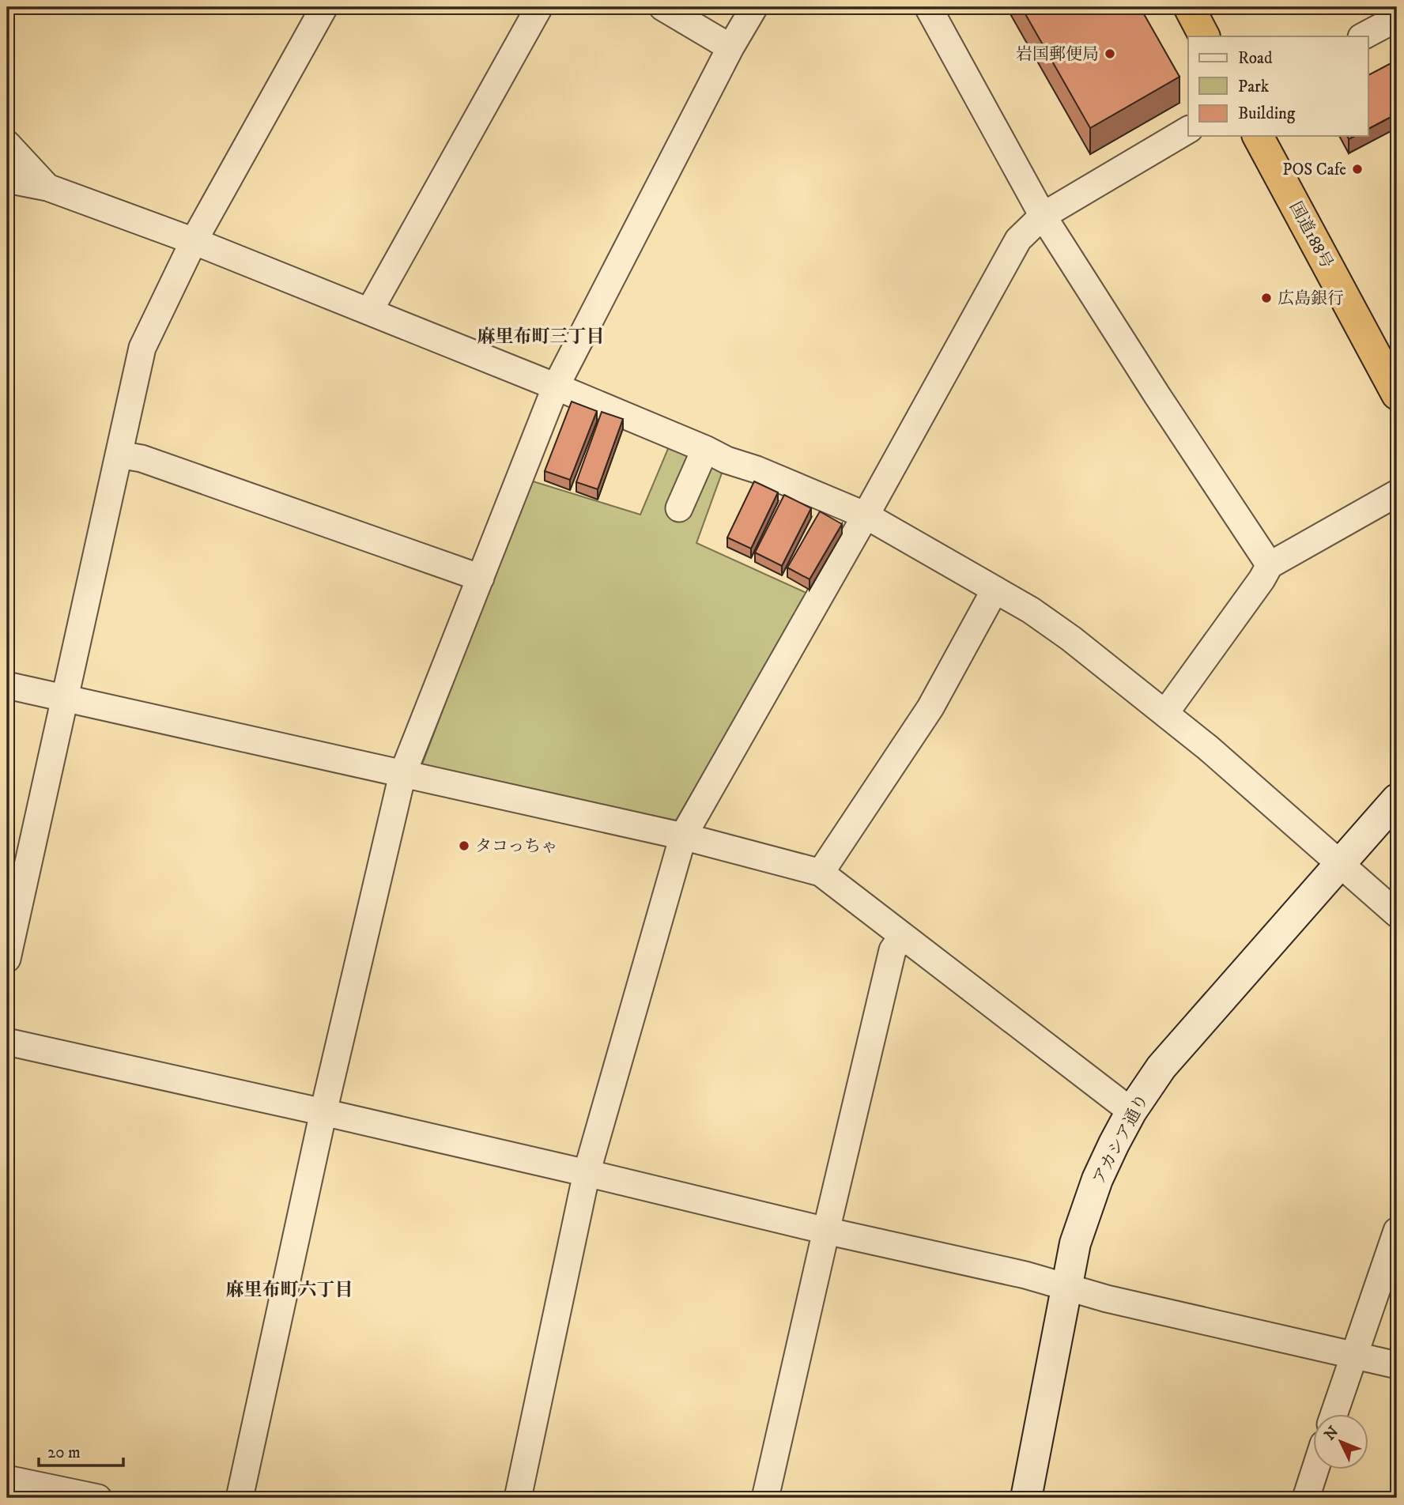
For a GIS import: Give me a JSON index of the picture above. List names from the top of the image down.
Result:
{
  "streets": {
    "highway": ["国道188号"],
    "street": ["アカシア通り"]
  },
  "districts": ["麻里布町三丁目", "麻里布町六丁目"],
  "places": [
    "岩国郵便局",
    "POS Cafe",
    "広島銀行",
    "タコっちゃ"
  ],
  "legend": ["Road", "Park", "Building"],
  "scale_bar": "20 m",
  "north": "top left"
}
